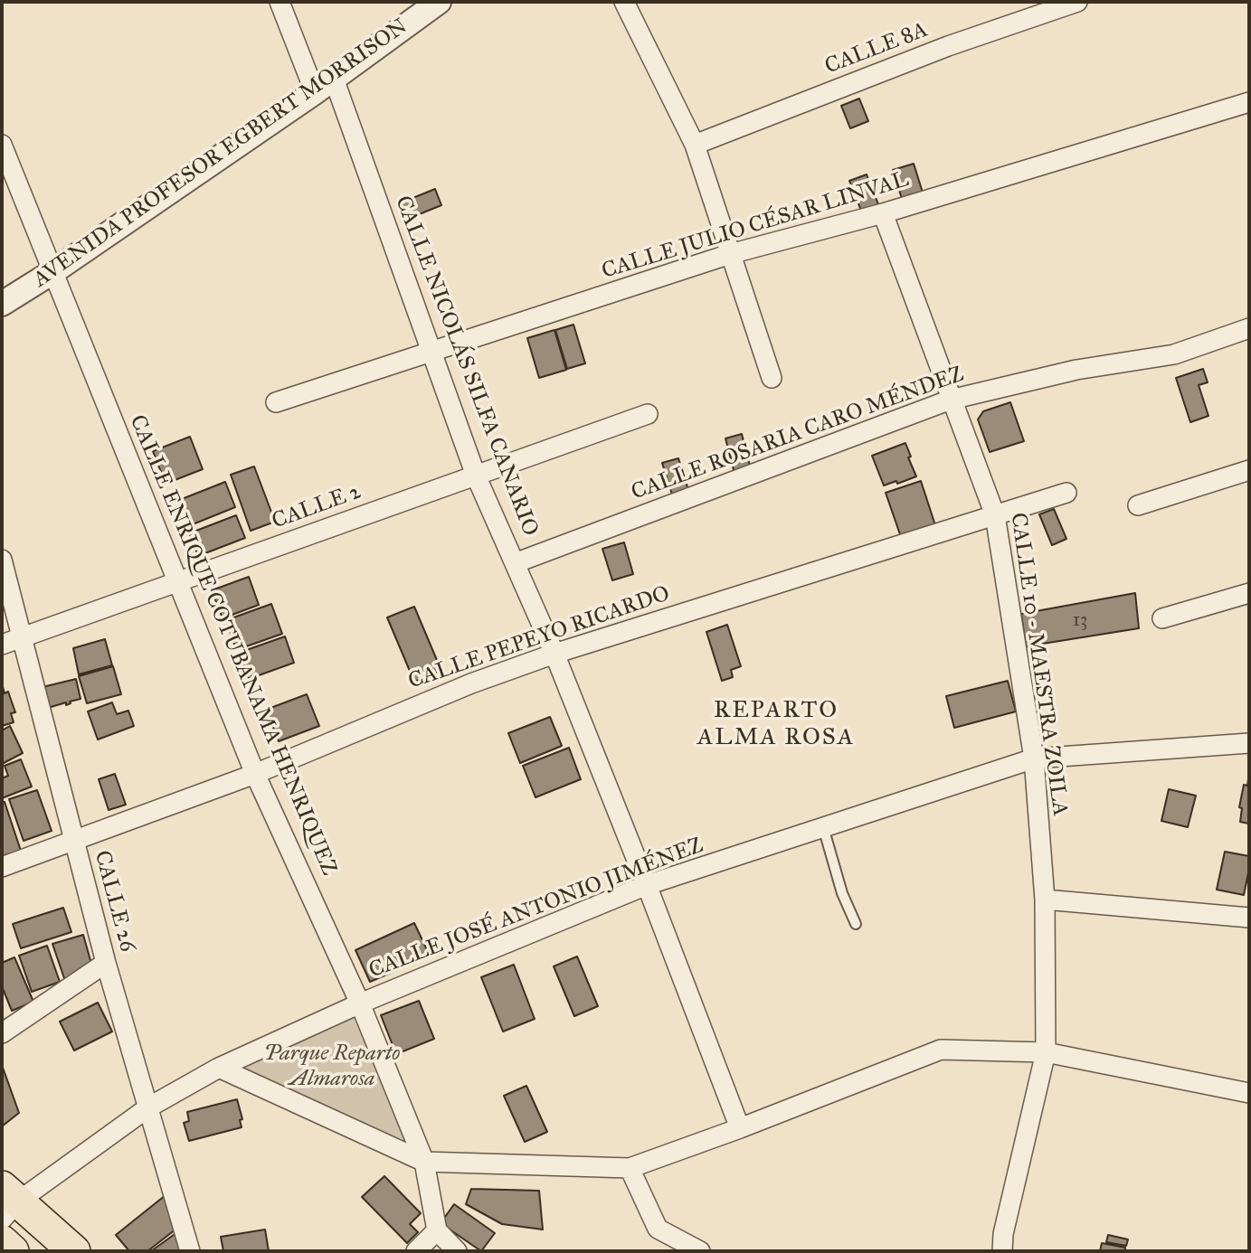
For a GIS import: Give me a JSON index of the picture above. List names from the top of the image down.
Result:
{
  "streets": {
    "street": [
      "CALLE 8A",
      "AVENIDA PROFESOR EGBERT MORRISON",
      "CALLE JULIO CÉSAR LINVAL",
      "CALLE NICOLÁS SILFA CANARIO",
      "CALLE ROSARIA CARO MÉNDEZ",
      "CALLE 2",
      "CALLE PEPEYO RICARDO",
      "CALLE ENRIQUE COTUBANAMA HENRIQUEZ",
      "CALLE 10 - MAESTRA ZOILA",
      "CALLE 26",
      "CALLE JOSÉ ANTONIO JIMÉNEZ"
    ]
  },
  "crossings": [
    ["AVENIDA PROFESOR EGBERT MORRISON", "CALLE NICOLÁS SILFA CANARIO"],
    ["AVENIDA PROFESOR EGBERT MORRISON", "CALLE ENRIQUE COTUBANAMA HENRIQUEZ"],
    ["CALLE JULIO CÉSAR LINVAL", "CALLE NICOLÁS SILFA CANARIO"],
    ["CALLE JULIO CÉSAR LINVAL", "CALLE 10 - MAESTRA ZOILA"],
    ["CALLE NICOLÁS SILFA CANARIO", "CALLE ROSARIA CARO MÉNDEZ"],
    ["CALLE NICOLÁS SILFA CANARIO", "CALLE 2"],
    ["CALLE NICOLÁS SILFA CANARIO", "CALLE PEPEYO RICARDO"],
    ["CALLE NICOLÁS SILFA CANARIO", "CALLE JOSÉ ANTONIO JIMÉNEZ"],
    ["CALLE ROSARIA CARO MÉNDEZ", "CALLE 10 - MAESTRA ZOILA"],
    ["CALLE 2", "CALLE ENRIQUE COTUBANAMA HENRIQUEZ"],
    ["CALLE 2", "CALLE 26"],
    ["CALLE PEPEYO RICARDO", "CALLE ENRIQUE COTUBANAMA HENRIQUEZ"],
    ["CALLE PEPEYO RICARDO", "CALLE 10 - MAESTRA ZOILA"],
    ["CALLE PEPEYO RICARDO", "CALLE 26"],
    ["CALLE ENRIQUE COTUBANAMA HENRIQUEZ", "CALLE JOSÉ ANTONIO JIMÉNEZ"],
    ["CALLE 10 - MAESTRA ZOILA", "CALLE JOSÉ ANTONIO JIMÉNEZ"],
    ["CALLE 26", "CALLE JOSÉ ANTONIO JIMÉNEZ"]
  ],
  "districts": ["REPARTO ALMA ROSA"],
  "parks": ["Parque Reparto Almarosa"],
  "house_numbers": ["13"]
}
